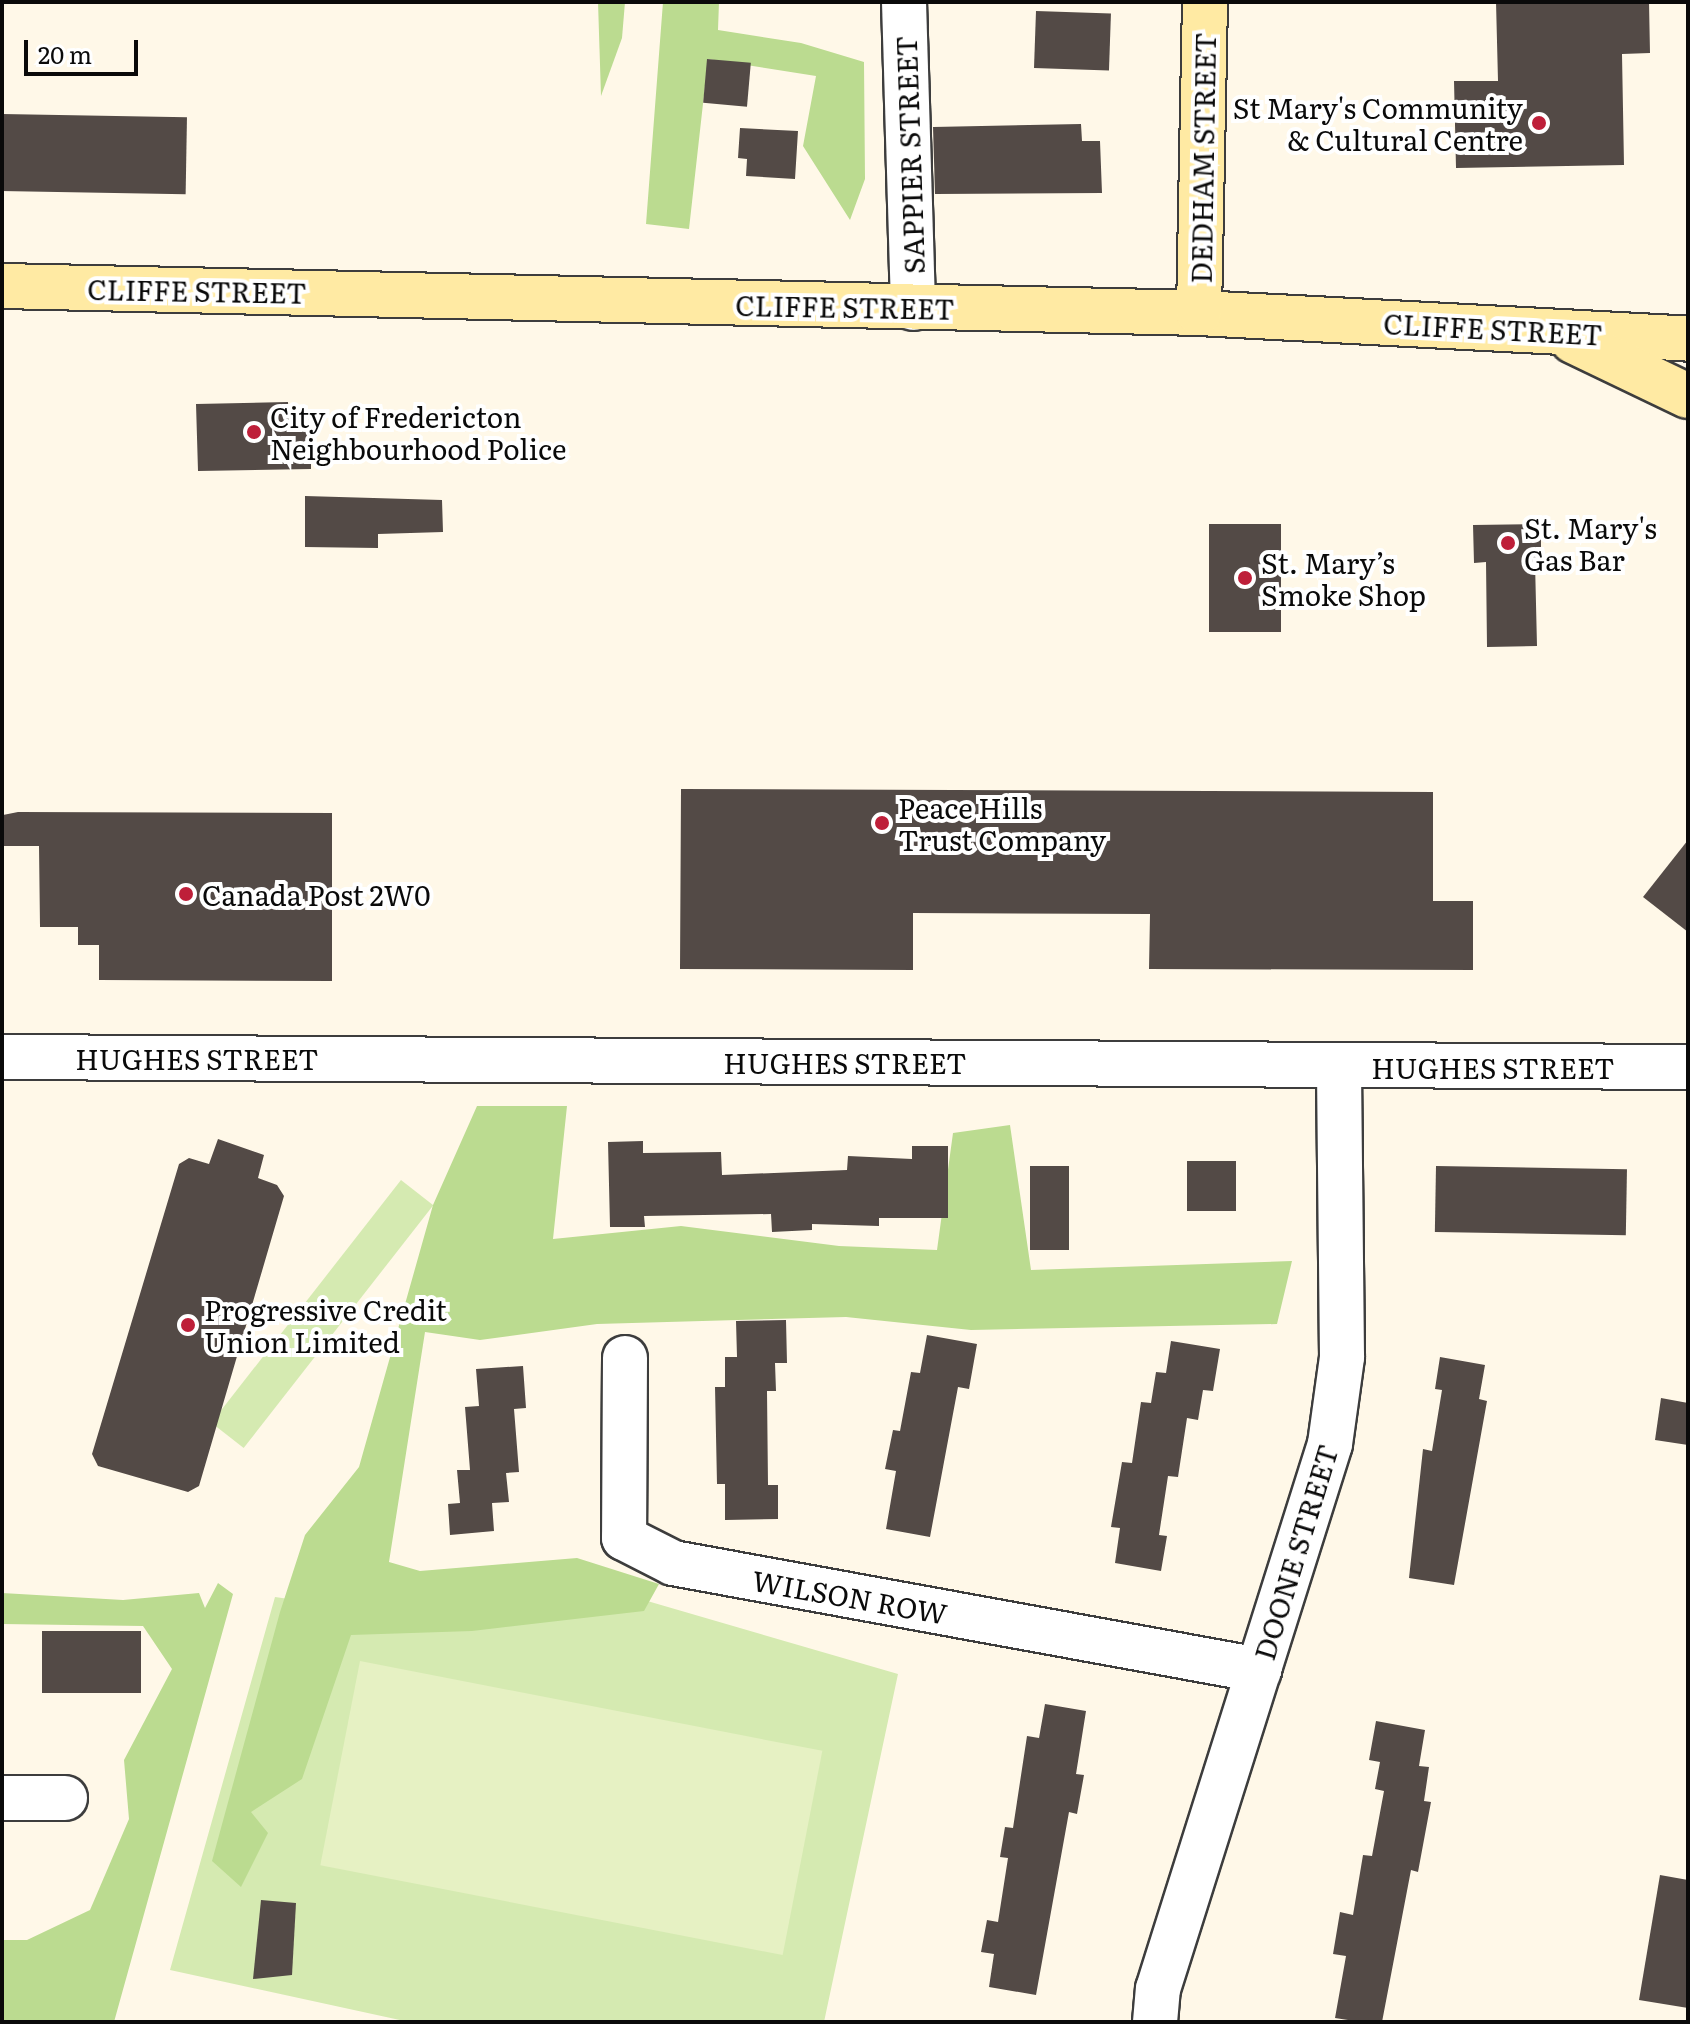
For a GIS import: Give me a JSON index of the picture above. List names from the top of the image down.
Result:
{
  "streets": {
    "main road": ["DEDHAM STREET", "CLIFFE STREET"],
    "street": [
      "SAPPIER STREET",
      "HUGHES STREET",
      "DOONE STREET",
      "WILSON ROW"
    ]
  },
  "crossings": [
    ["SAPPIER STREET", "CLIFFE STREET"],
    ["DEDHAM STREET", "CLIFFE STREET"],
    ["HUGHES STREET", "DOONE STREET"],
    ["DOONE STREET", "WILSON ROW"]
  ],
  "places": [
    "St Mary's Community & Cultural Centre",
    "City of Fredericton Neighbourhood Police",
    "St. Mary's Gas Bar",
    "St. Mary’s Smoke Shop",
    "Peace Hills Trust Company",
    "Canada Post 2W0",
    "Progressive Credit Union Limited"
  ],
  "scale_bar": "20 m"
}
